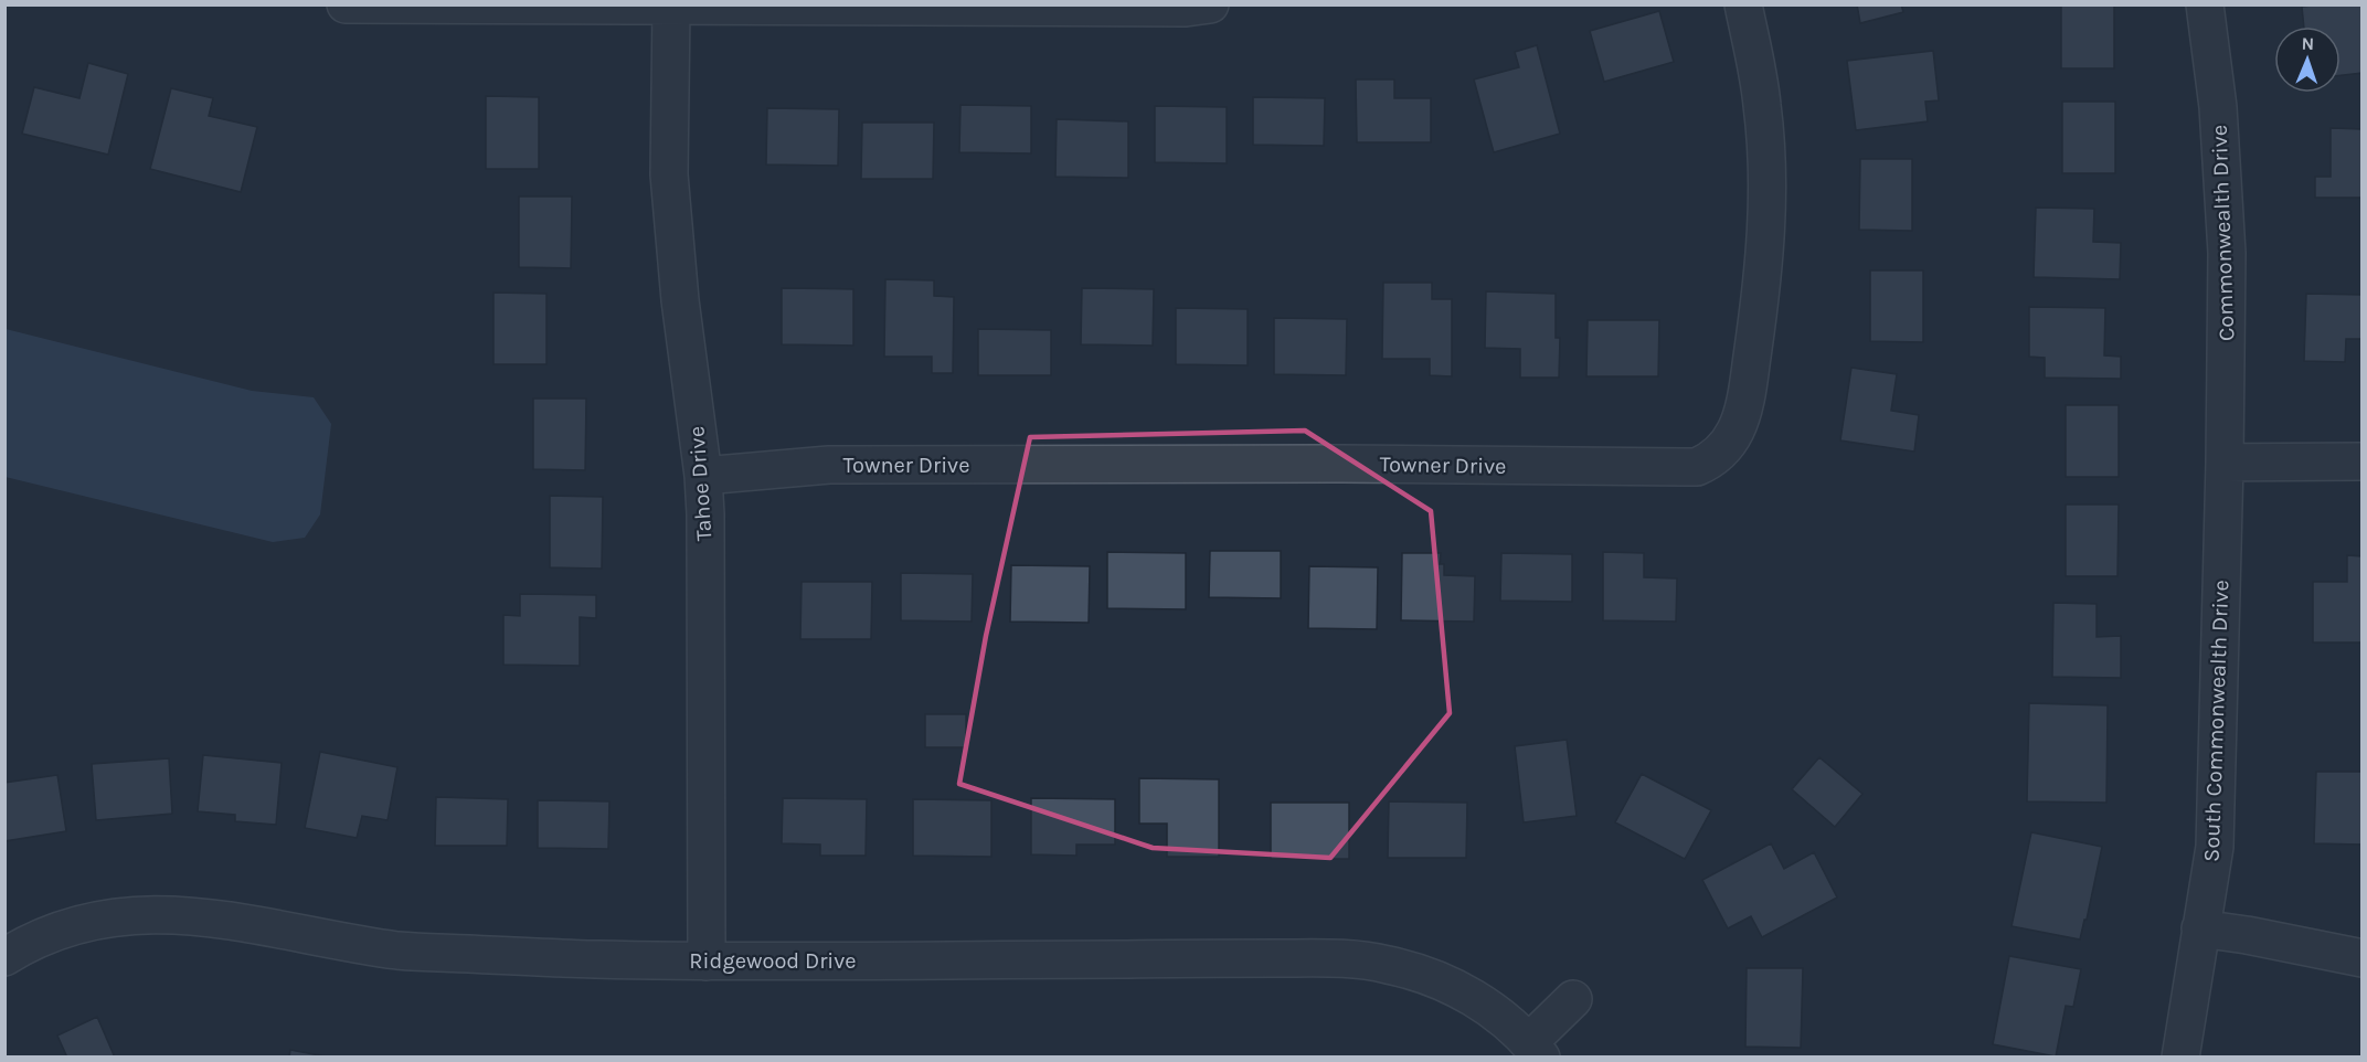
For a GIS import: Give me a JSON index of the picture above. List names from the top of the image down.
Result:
{
  "streets": {
    "street": [
      "Commonwealth Drive",
      "Towner Drive",
      "Tahoe Drive",
      "South Commonwealth Drive",
      "Ridgewood Drive"
    ]
  },
  "crossings": [
    ["Commonwealth Drive", "South Commonwealth Drive"],
    ["Towner Drive", "Tahoe Drive"],
    ["Tahoe Drive", "Ridgewood Drive"]
  ],
  "north": "top"
}
